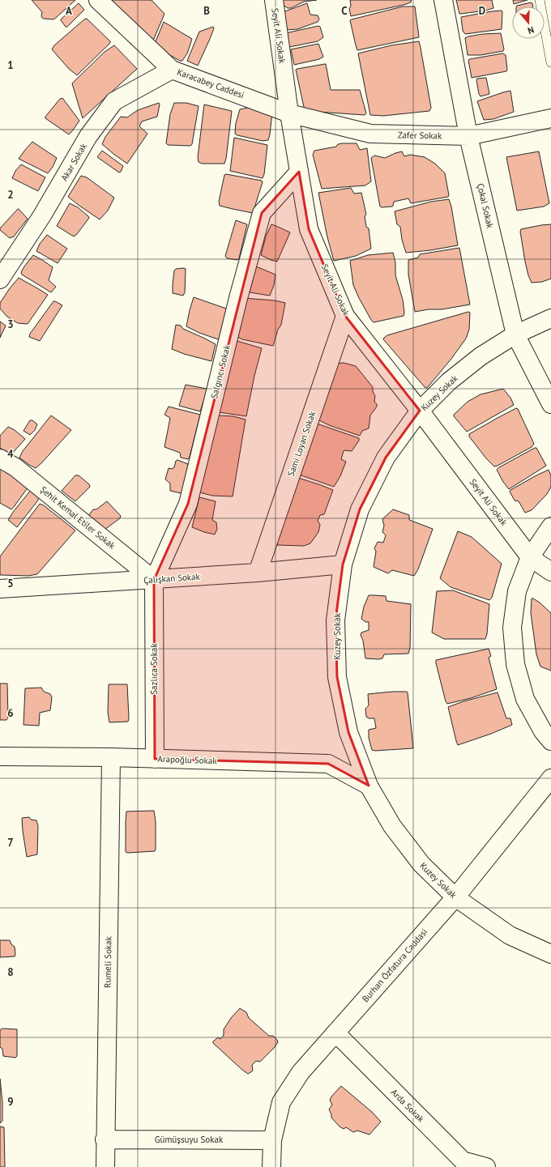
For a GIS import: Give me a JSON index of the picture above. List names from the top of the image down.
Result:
{
  "streets": {
    "street": [
      "Seyit Ali Sokak",
      "Karacabey Caddesi",
      "Zafer Sokak",
      "Akar Sokak",
      "Çokal Sokak",
      "Salgıncı Sokak",
      "Kuzey Sokak",
      "Sami Loyan Sokak",
      "Şehit Kemal Etiler Sokak",
      "Çalışkan Sokak",
      "Sazlıca Sokak",
      "Arapoğlu Sokak",
      "Rumeli Sokak",
      "Burhan Özfatura Caddasi",
      "Arda Sokak",
      "Gümüşsuyu Sokak"
    ]
  },
  "crossings": [
    ["Seyit Ali Sokak", "Karacabey Caddesi"],
    ["Seyit Ali Sokak", "Zafer Sokak"],
    ["Seyit Ali Sokak", "Salgıncı Sokak"],
    ["Seyit Ali Sokak", "Kuzey Sokak"],
    ["Seyit Ali Sokak", "Sami Loyan Sokak"],
    ["Karacabey Caddesi", "Zafer Sokak"],
    ["Karacabey Caddesi", "Akar Sokak"],
    ["Zafer Sokak", "Çokal Sokak"],
    ["Çokal Sokak", "Kuzey Sokak"],
    ["Salgıncı Sokak", "Şehit Kemal Etiler Sokak"],
    ["Salgıncı Sokak", "Çalışkan Sokak"],
    ["Salgıncı Sokak", "Sazlıca Sokak"],
    ["Kuzey Sokak", "Çalışkan Sokak"],
    ["Kuzey Sokak", "Arapoğlu Sokak"],
    ["Kuzey Sokak", "Burhan Özfatura Caddasi"],
    ["Sami Loyan Sokak", "Çalışkan Sokak"],
    ["Şehit Kemal Etiler Sokak", "Çalışkan Sokak"],
    ["Şehit Kemal Etiler Sokak", "Sazlıca Sokak"],
    ["Çalışkan Sokak", "Sazlıca Sokak"],
    ["Sazlıca Sokak", "Arapoğlu Sokak"],
    ["Arapoğlu Sokak", "Rumeli Sokak"],
    ["Rumeli Sokak", "Gümüşsuyu Sokak"],
    ["Burhan Özfatura Caddasi", "Arda Sokak"],
    ["Burhan Özfatura Caddasi", "Gümüşsuyu Sokak"]
  ],
  "north": "bottom",
  "grid": {
    "columns": [
      "A",
      "B",
      "C",
      "D"
    ],
    "rows": [
      "1",
      "2",
      "3",
      "4",
      "5",
      "6",
      "7",
      "8",
      "9"
    ]
  }
}
